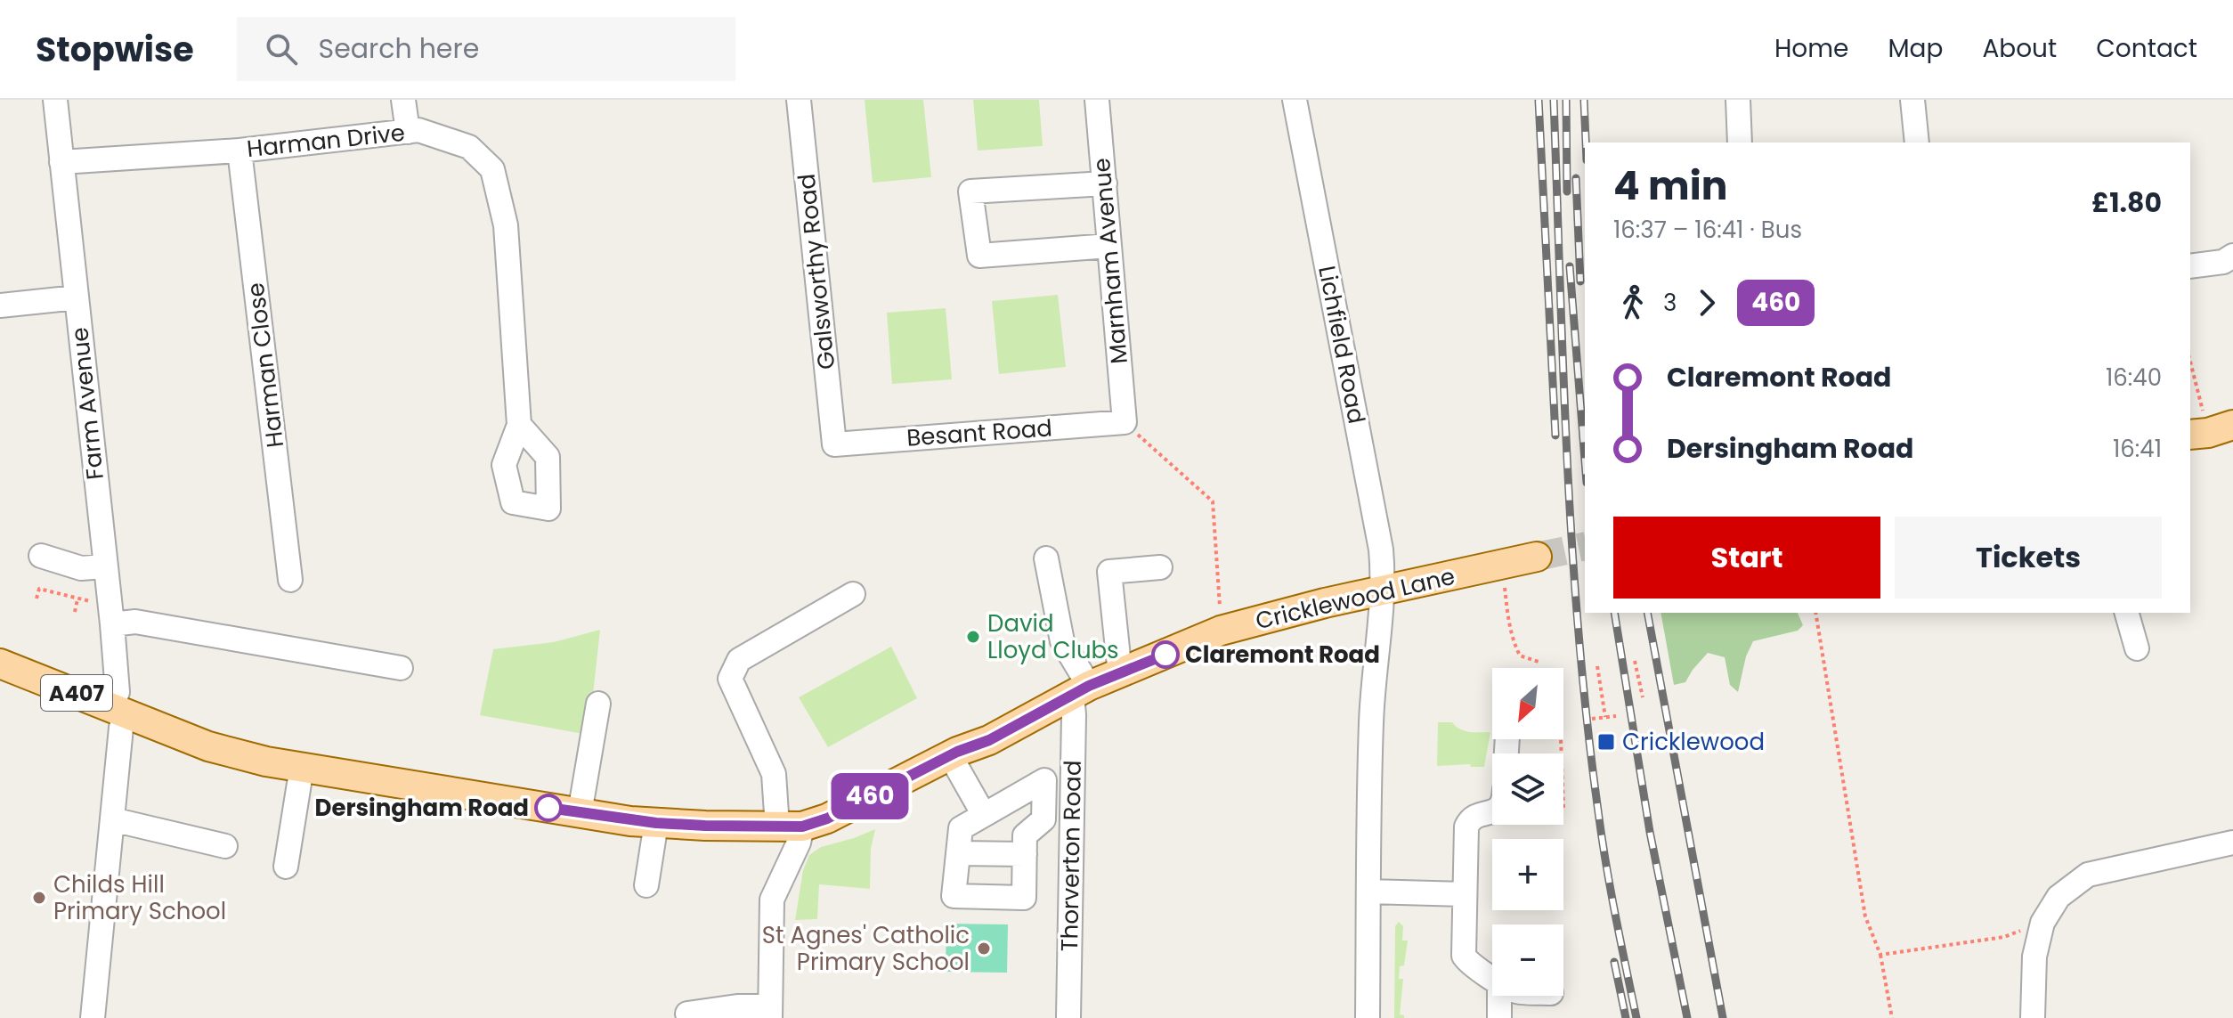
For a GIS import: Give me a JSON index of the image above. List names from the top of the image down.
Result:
{
  "streets": {
    "main road": ["Cricklewood Lane", "A407"],
    "street": [
      "Harman Drive",
      "Marnham Avenue",
      "Galsworthy Road",
      "Lichfield Road",
      "Harman Close",
      "Farm Avenue",
      "Besant Road",
      "Thorverton Road"
    ]
  },
  "crossings": [
    ["Harman Drive", "Harman Close"],
    ["Harman Drive", "Farm Avenue"],
    ["Marnham Avenue", "Besant Road"],
    ["Galsworthy Road", "Besant Road"],
    ["Lichfield Road", "Cricklewood Lane"],
    ["Farm Avenue", "Cricklewood Lane"],
    ["Cricklewood Lane", "Thorverton Road"]
  ],
  "places": {
    "other": [
      "David Lloyd Clubs",
      "Claremont Road",
      "Dersingham Road",
      "Childs Hill Primary School",
      "St Agnes' Catholic Primary School"
    ],
    "transit": ["Cricklewood"]
  },
  "lines": ["bus line 460"],
  "north": "bottom left",
  "page": {
    "header": "Stopwise",
    "search": "Search here",
    "nav": [
      "Home",
      "Map",
      "About",
      "Contact"
    ],
    "on_map": "460",
    "heading": ["4 min", "16:37 – 16:41 · Bus", "£1.80"],
    "legs": ["3", "460"],
    "list": [
      {
        "name": "Claremont Road",
        "value": "16:40"
      },
      {
        "name": "Dersingham Road",
        "value": "16:41"
      }
    ],
    "buttons": ["Start", "Tickets"],
    "map_buttons": ["+", "−"]
  }
}
